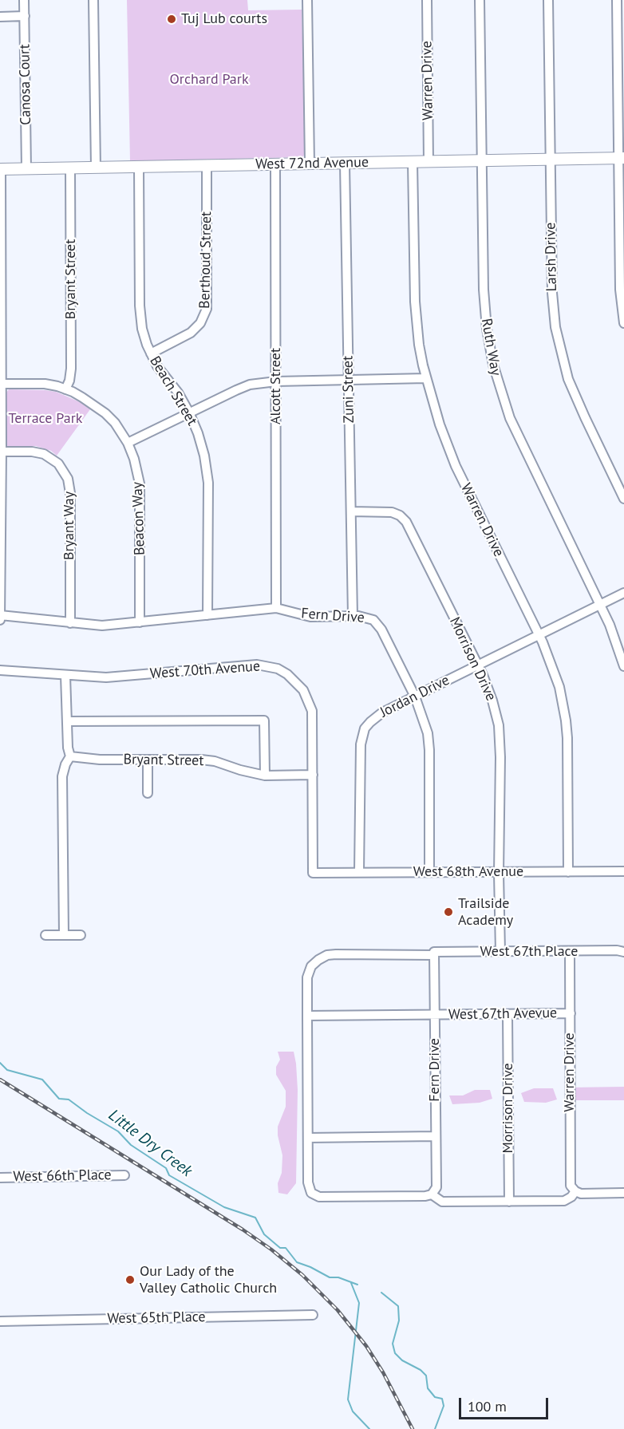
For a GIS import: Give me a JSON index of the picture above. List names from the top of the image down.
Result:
{
  "streets": {
    "main road": ["West 72nd Avenue"],
    "street": [
      "Warren Drive",
      "Canosa Court",
      "Larsh Drive",
      "Berthoud Street",
      "Bryant Street",
      "Ruth Way",
      "Alcott Street",
      "Zuni Street",
      "Beach Street",
      "Beacon Way",
      "Bryant Way",
      "Fern Drive",
      "Morrison Drive",
      "West 70th Avenue",
      "Jordan Drive",
      "West 68th Avenue",
      "West 67th Place",
      "West 67th Avevue",
      "West 66th Place",
      "West 65th Place"
    ]
  },
  "crossings": [
    ["Warren Drive", "West 72nd Avenue"],
    ["Warren Drive", "Jordan Drive"],
    ["Warren Drive", "West 68th Avenue"],
    ["Warren Drive", "West 67th Place"],
    ["Warren Drive", "West 67th Avevue"],
    ["Canosa Court", "West 72nd Avenue"],
    ["West 72nd Avenue", "Larsh Drive"],
    ["West 72nd Avenue", "Berthoud Street"],
    ["West 72nd Avenue", "Bryant Street"],
    ["West 72nd Avenue", "Ruth Way"],
    ["West 72nd Avenue", "Alcott Street"],
    ["West 72nd Avenue", "Zuni Street"],
    ["West 72nd Avenue", "Beach Street"],
    ["Berthoud Street", "Beach Street"],
    ["Bryant Street", "Beacon Way"],
    ["Bryant Street", "West 70th Avenue"],
    ["Ruth Way", "Jordan Drive"],
    ["Alcott Street", "Fern Drive"],
    ["Zuni Street", "Fern Drive"],
    ["Zuni Street", "Morrison Drive"],
    ["Beach Street", "Fern Drive"],
    ["Beacon Way", "Fern Drive"],
    ["Bryant Way", "Fern Drive"],
    ["Fern Drive", "Jordan Drive"],
    ["Fern Drive", "West 68th Avenue"],
    ["Fern Drive", "West 67th Place"],
    ["Fern Drive", "West 67th Avevue"],
    ["Morrison Drive", "Jordan Drive"],
    ["Morrison Drive", "West 68th Avenue"],
    ["Morrison Drive", "West 67th Place"],
    ["Morrison Drive", "West 67th Avevue"],
    ["West 70th Avenue", "West 68th Avenue"],
    ["Jordan Drive", "West 68th Avenue"],
    ["West 67th Place", "West 67th Avevue"]
  ],
  "water": ["Little Dry Creek"],
  "parks": ["Orchard Park", "Terrace Park"],
  "places": ["Tuj Lub courts", "Trailside Academy", "Our Lady of the Valley Catholic Church"],
  "scale_bar": "100 m"
}
